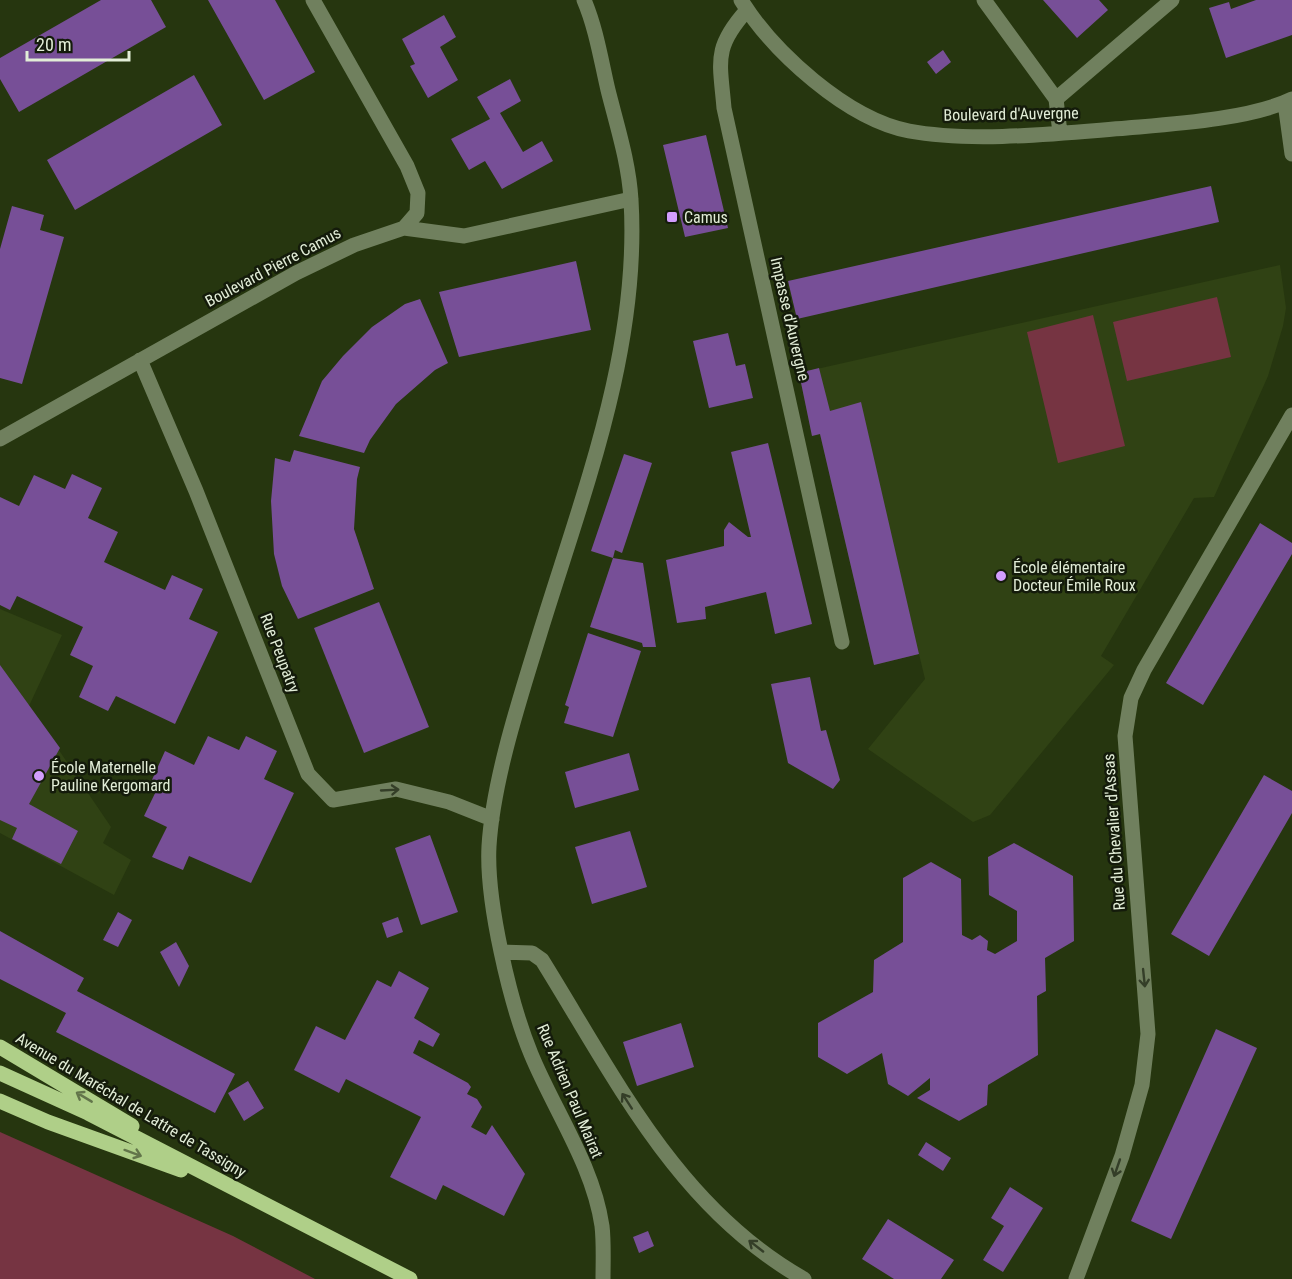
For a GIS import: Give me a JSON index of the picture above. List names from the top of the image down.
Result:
{
  "streets": {
    "main road": ["Avenue du Maréchal de Lattre de Tassigny"],
    "street": [
      "Boulevard d'Auvergne",
      "Boulevard Pierre Camus",
      "Impasse d'Auvergne",
      "Rue Peupatry",
      "Rue du Chevalier d'Assas",
      "Rue Adrien Paul Mairat"
    ]
  },
  "crossings": [
    ["Boulevard d'Auvergne", "Impasse d'Auvergne"],
    ["Boulevard Pierre Camus", "Rue Peupatry"],
    ["Rue Peupatry", "Rue Adrien Paul Mairat"]
  ],
  "one_way": ["Rue Peupatry", "Rue du Chevalier d'Assas"],
  "places": {
    "transit": ["Camus"],
    "other": ["École élémentaire Docteur Émile Roux", "École Maternelle Pauline Kergomard"]
  },
  "scale_bar": "20 m"
}
